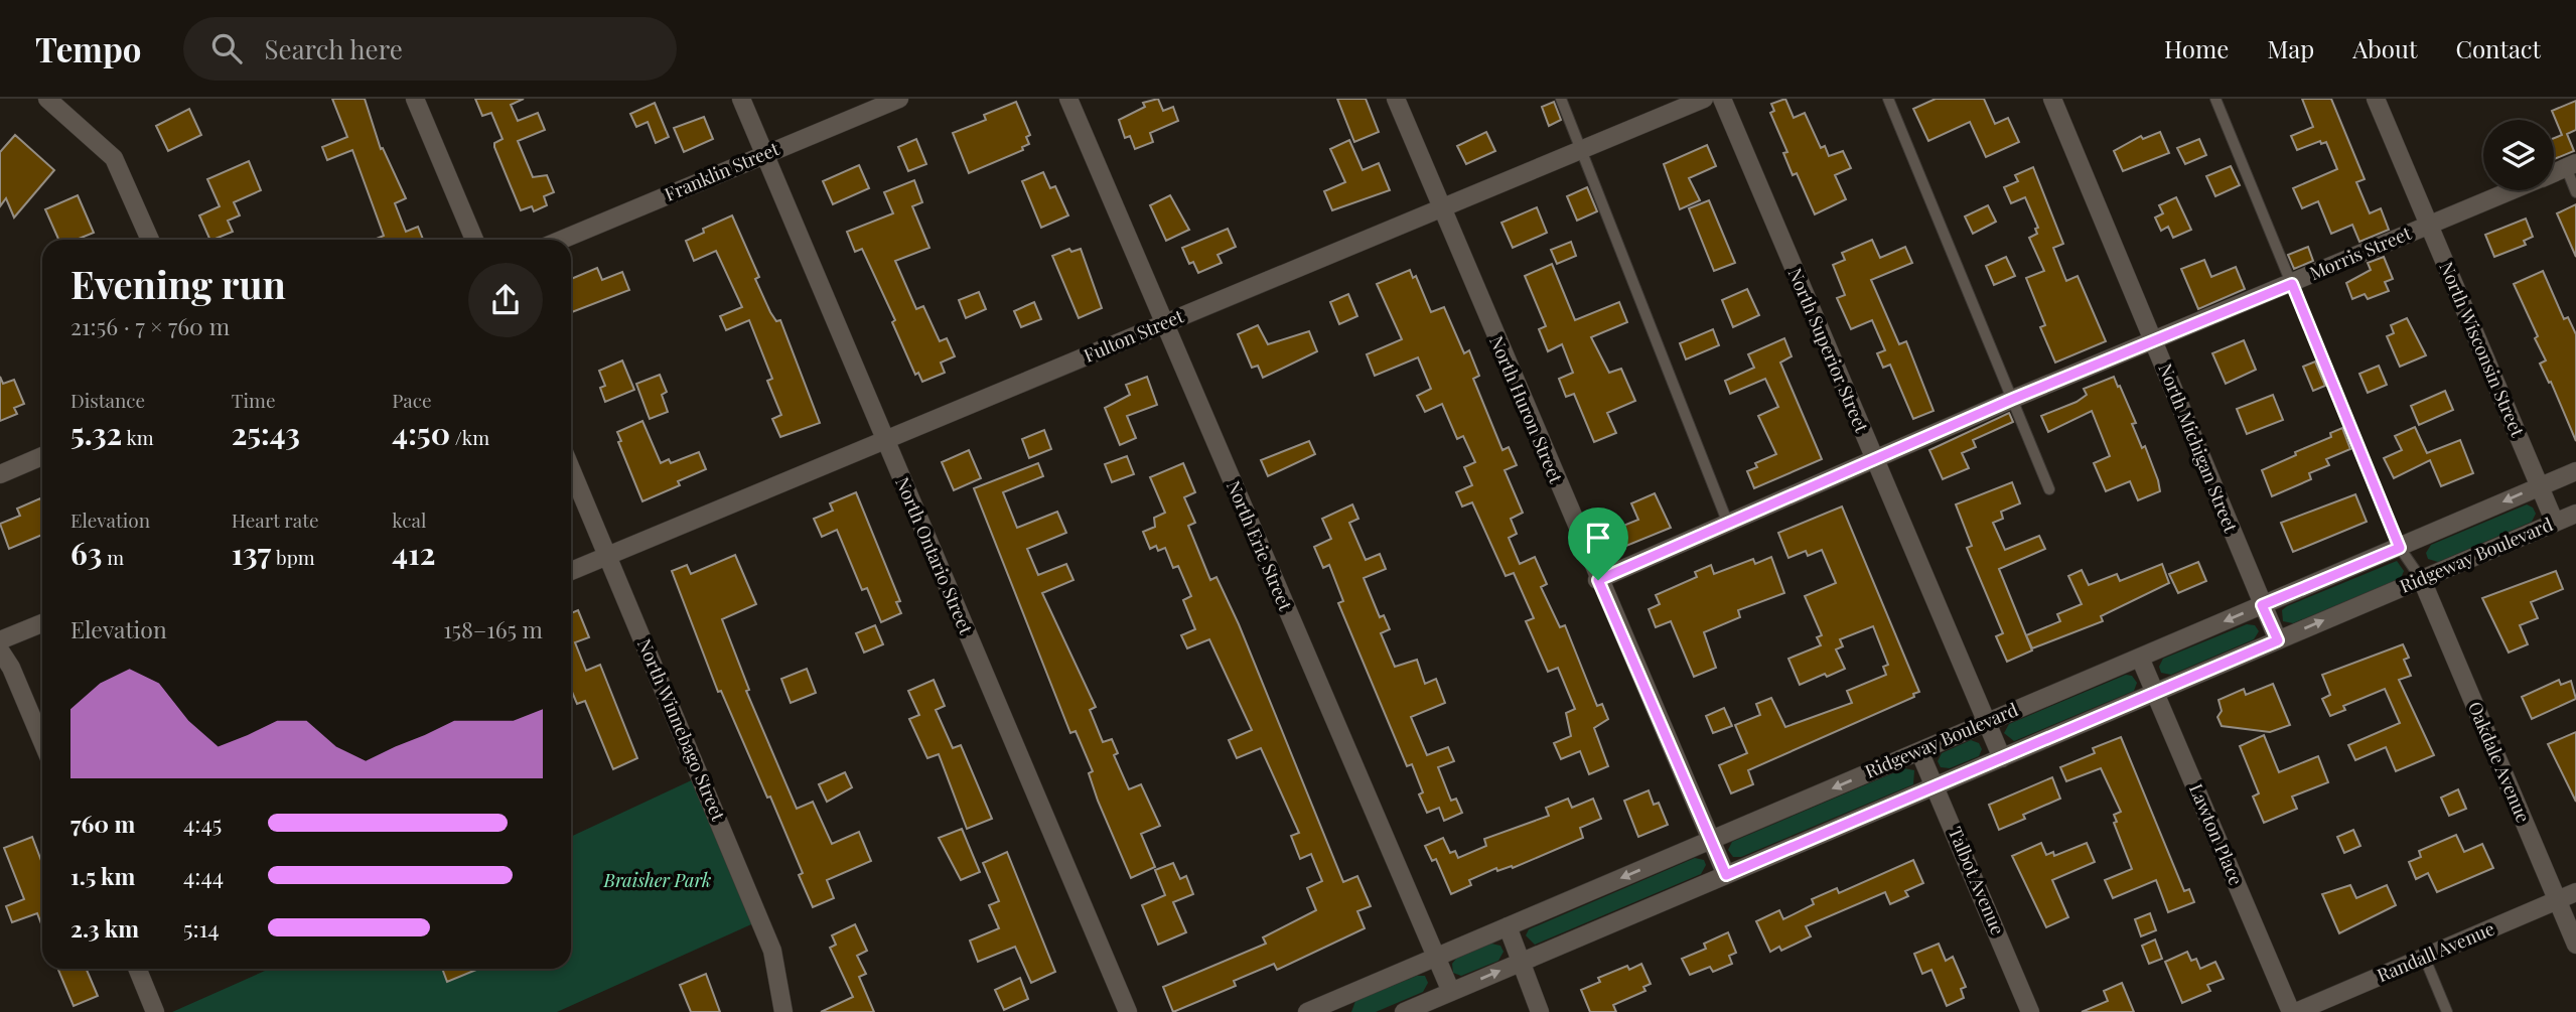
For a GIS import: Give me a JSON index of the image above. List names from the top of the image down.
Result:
{
  "streets": {
    "street": [
      "Franklin Street",
      "Morris Street",
      "Fulton Street",
      "North Wisconsin Street",
      "North Superior Street",
      "North Huron Street",
      "North Michigan Street",
      "North Erie Street",
      "North Ontario Street",
      "Ridgeway Boulevard",
      "North Winnebago Street",
      "Oakdale Avenue",
      "Lawton Place",
      "Talbot Avenue",
      "Randall Avenue"
    ]
  },
  "crossings": [
    ["Franklin Street", "North Ontario Street"],
    ["Morris Street", "North Wisconsin Street"],
    ["Morris Street", "North Superior Street"],
    ["Morris Street", "North Huron Street"],
    ["Morris Street", "North Michigan Street"],
    ["Fulton Street", "North Huron Street"],
    ["Fulton Street", "North Erie Street"],
    ["Fulton Street", "North Ontario Street"],
    ["Fulton Street", "North Winnebago Street"],
    ["North Wisconsin Street", "Ridgeway Boulevard"],
    ["North Superior Street", "Ridgeway Boulevard"],
    ["North Huron Street", "Ridgeway Boulevard"],
    ["North Michigan Street", "Ridgeway Boulevard"],
    ["North Erie Street", "Ridgeway Boulevard"],
    ["Ridgeway Boulevard", "Oakdale Avenue"],
    ["Ridgeway Boulevard", "Lawton Place"],
    ["Ridgeway Boulevard", "Talbot Avenue"],
    ["Oakdale Avenue", "Randall Avenue"]
  ],
  "parks": ["Braisher Park"],
  "page": {
    "header": "Tempo",
    "search": "Search here",
    "nav": [
      "Home",
      "Map",
      "About",
      "Contact"
    ],
    "heading": ["Evening run", "21:56 · 7 × 760 m"],
    "stats": [
      ["Distance", "5.32 km"],
      ["Time", "25:43"],
      ["Pace", "4:50 /km"],
      ["Elevation", "63 m"],
      ["Heart rate", "137 bpm"],
      ["kcal", "412"]
    ],
    "chart": ["Elevation", "158–165 m"],
    "list": [
      {
        "name": "760 m",
        "note": "4:45"
      },
      {
        "name": "1.5 km",
        "note": "4:44"
      },
      {
        "name": "2.3 km",
        "note": "5:14"
      }
    ]
  }
}
